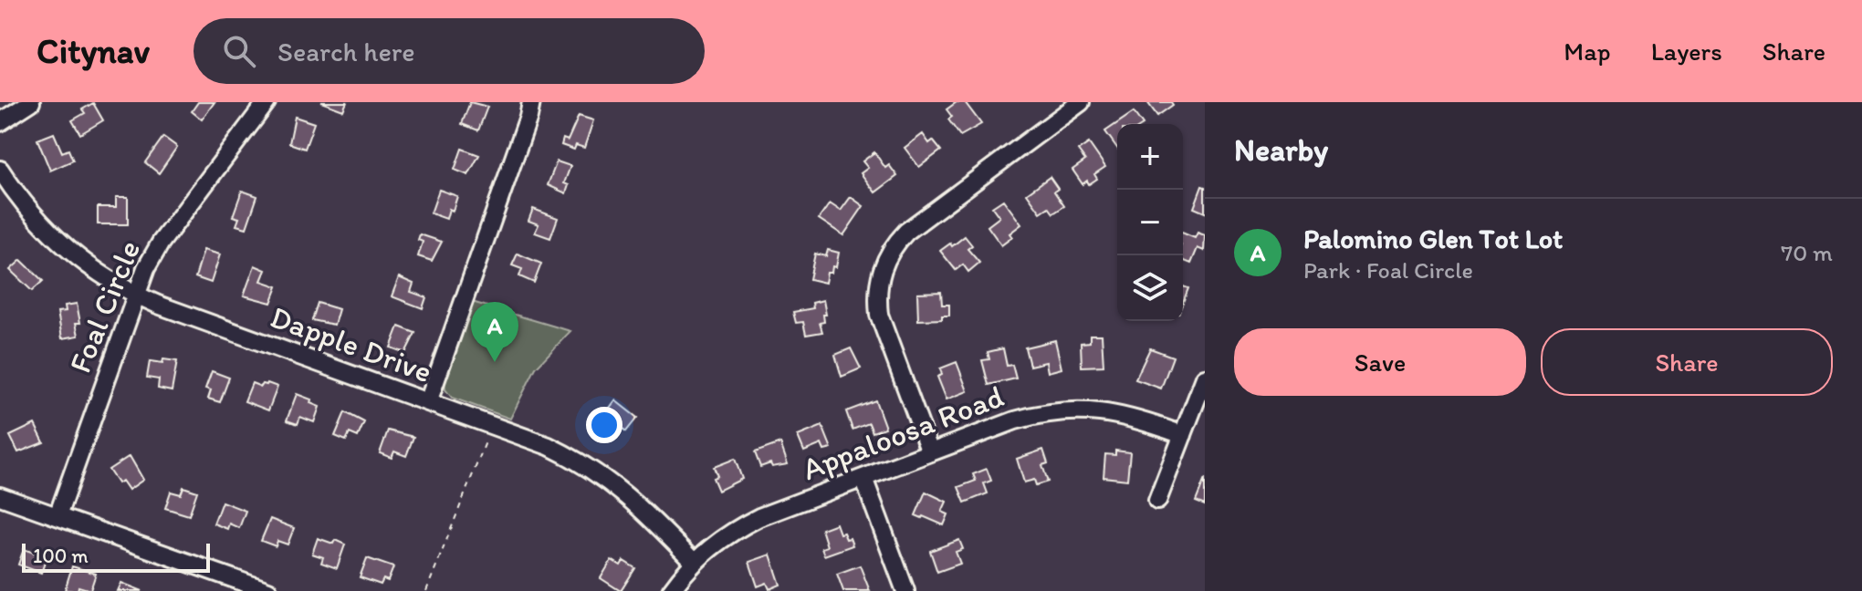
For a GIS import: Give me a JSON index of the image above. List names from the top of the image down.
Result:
{
  "streets": {
    "street": ["Foal Circle", "Dapple Drive", "Appaloosa Road"]
  },
  "crossings": [
    ["Foal Circle", "Dapple Drive"],
    ["Dapple Drive", "Appaloosa Road"]
  ],
  "scale_bar": "100 m",
  "page": {
    "header": "Citynav",
    "search": "Search here",
    "nav": ["Map", "Layers", "Share"],
    "heading": "Nearby",
    "map_buttons": ["+", "−"],
    "list": [
      {
        "mark": "A",
        "name": "Palomino Glen Tot Lot",
        "note": "Park · Foal Circle",
        "value": "70 m"
      }
    ],
    "pins": "A",
    "buttons": ["Save", "Share"],
    "scale": "100 m"
  }
}
